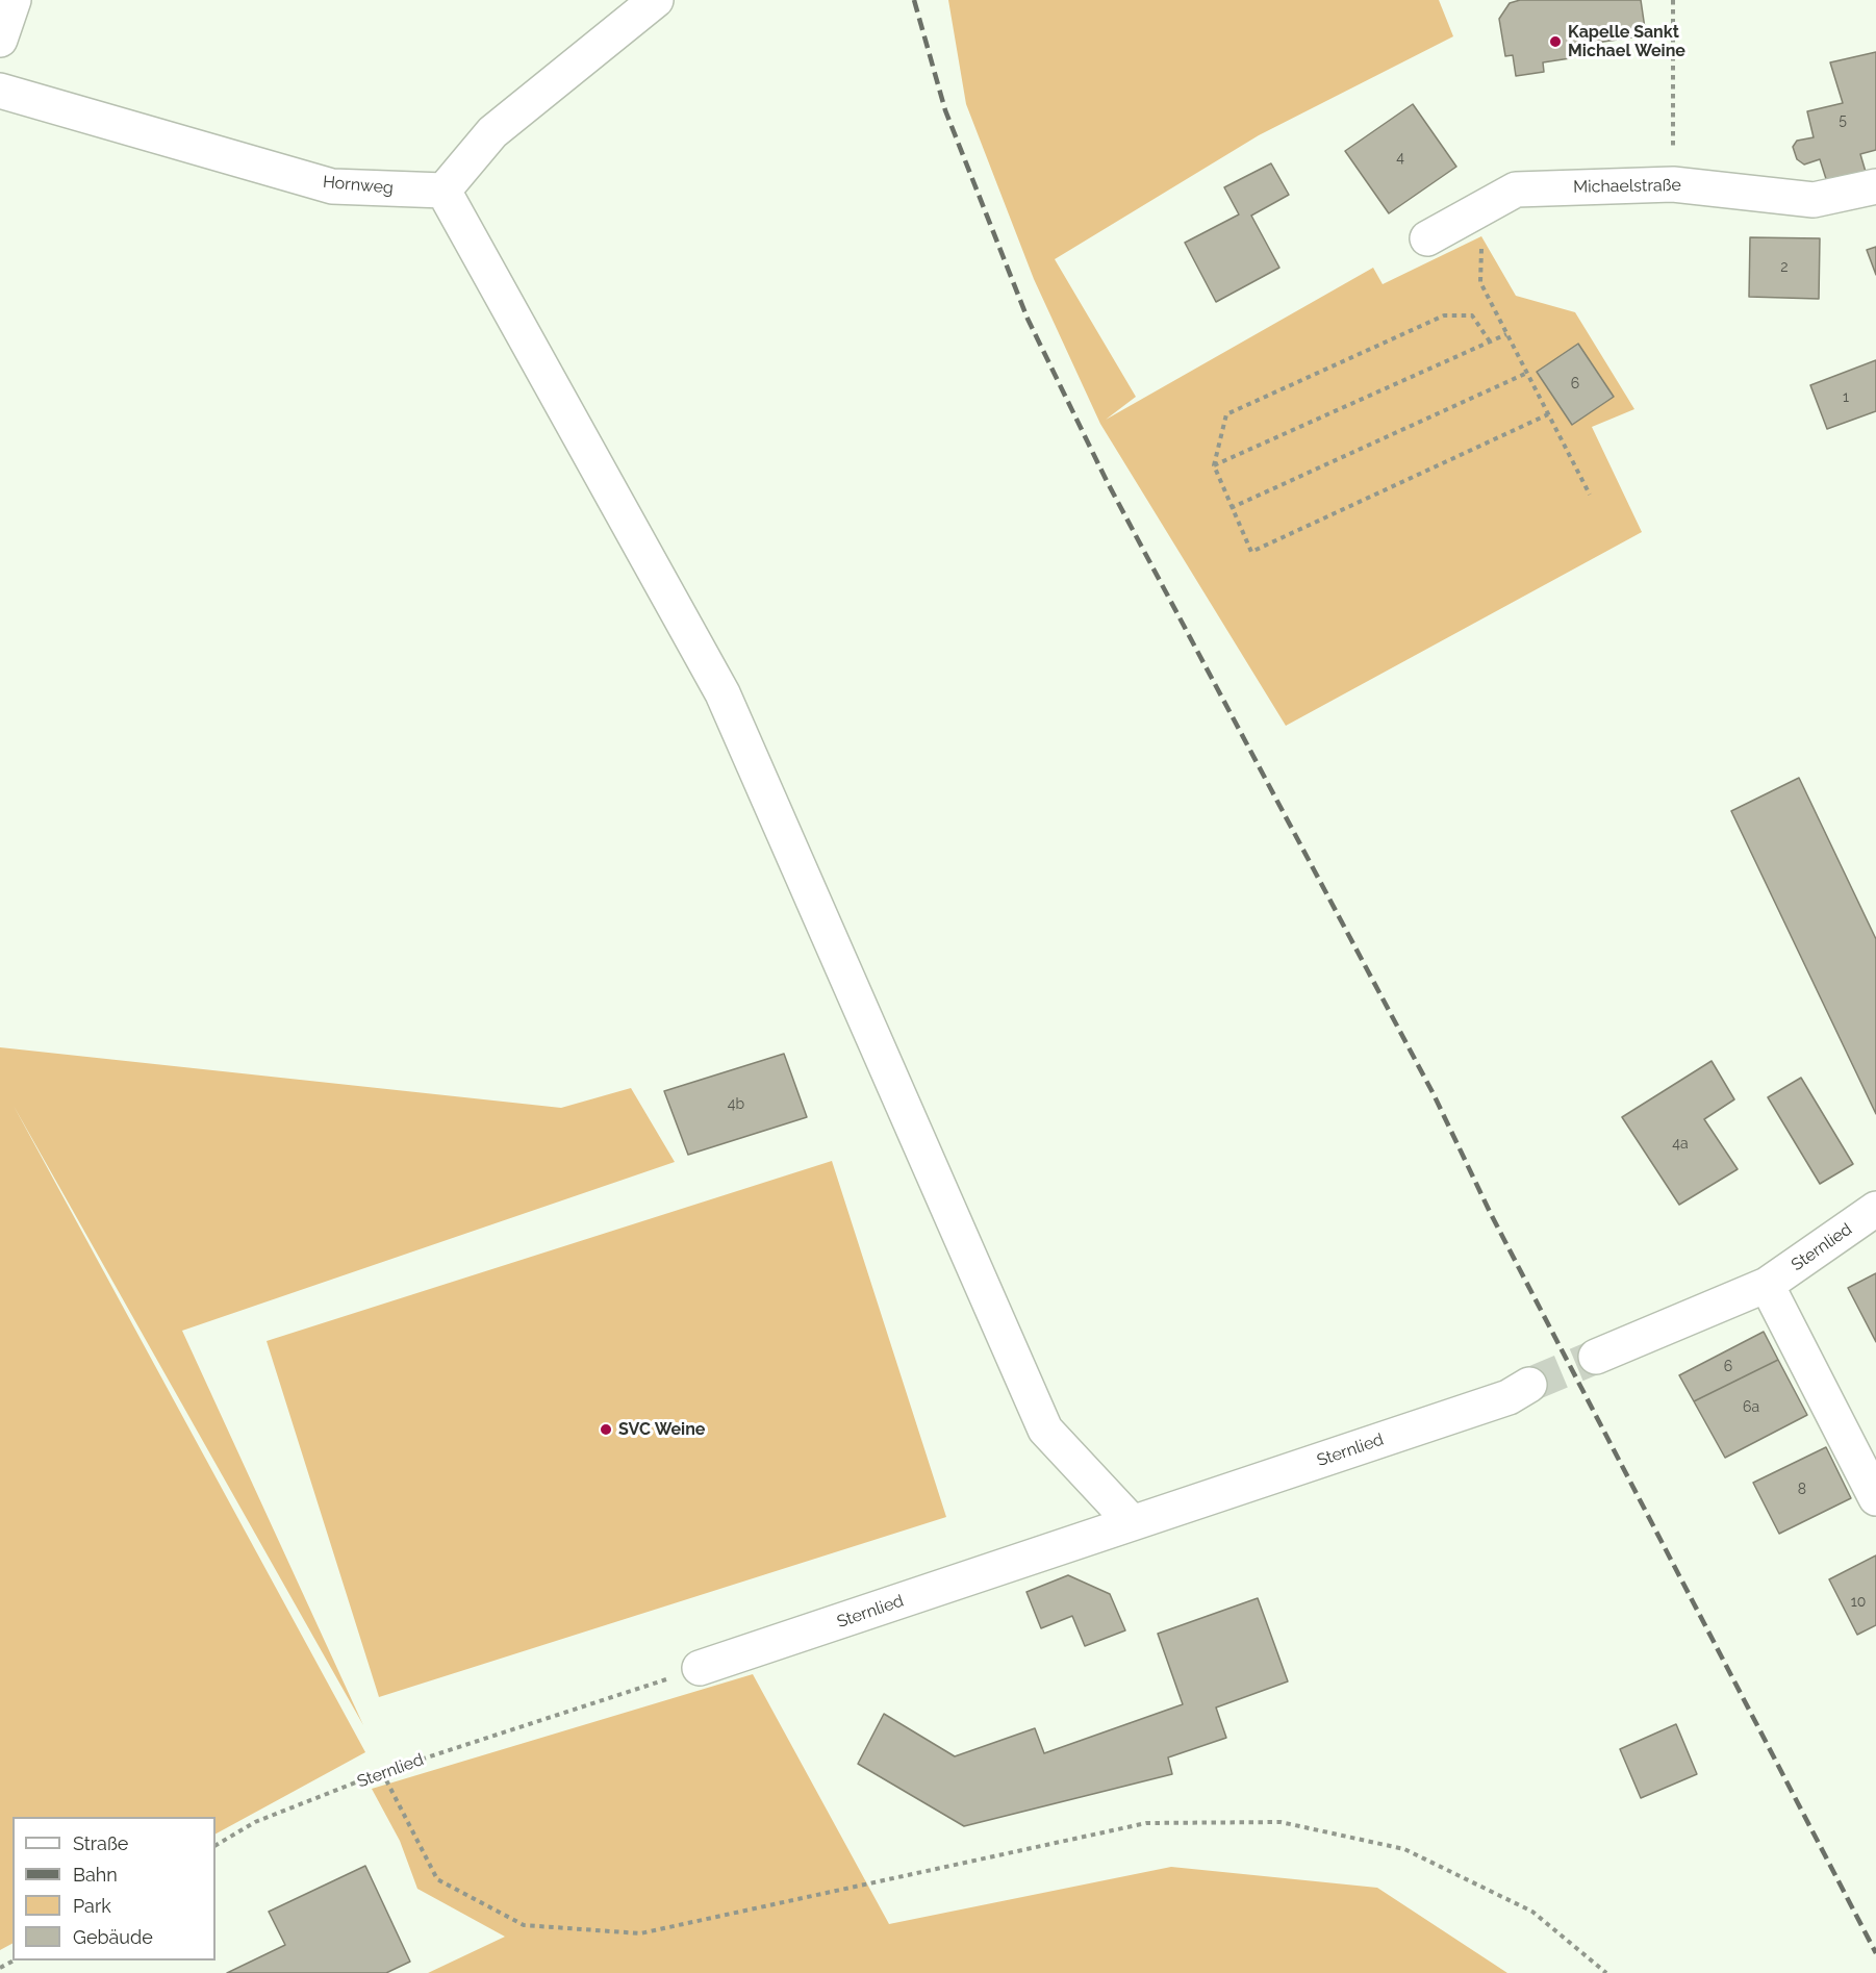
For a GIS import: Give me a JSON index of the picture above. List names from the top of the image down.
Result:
{
  "streets": {
    "street": ["Hornweg", "Michaelstraße", "Sternlied"]
  },
  "places": ["Kapelle Sankt Michael Weine", "SVC Weine"],
  "house_numbers": [
    "5",
    "4",
    "2",
    "6",
    "1",
    "4b",
    "4a",
    "6",
    "6a",
    "8",
    "10"
  ],
  "legend": [
    "Straße",
    "Bahn",
    "Park",
    "Gebäude"
  ]
}
